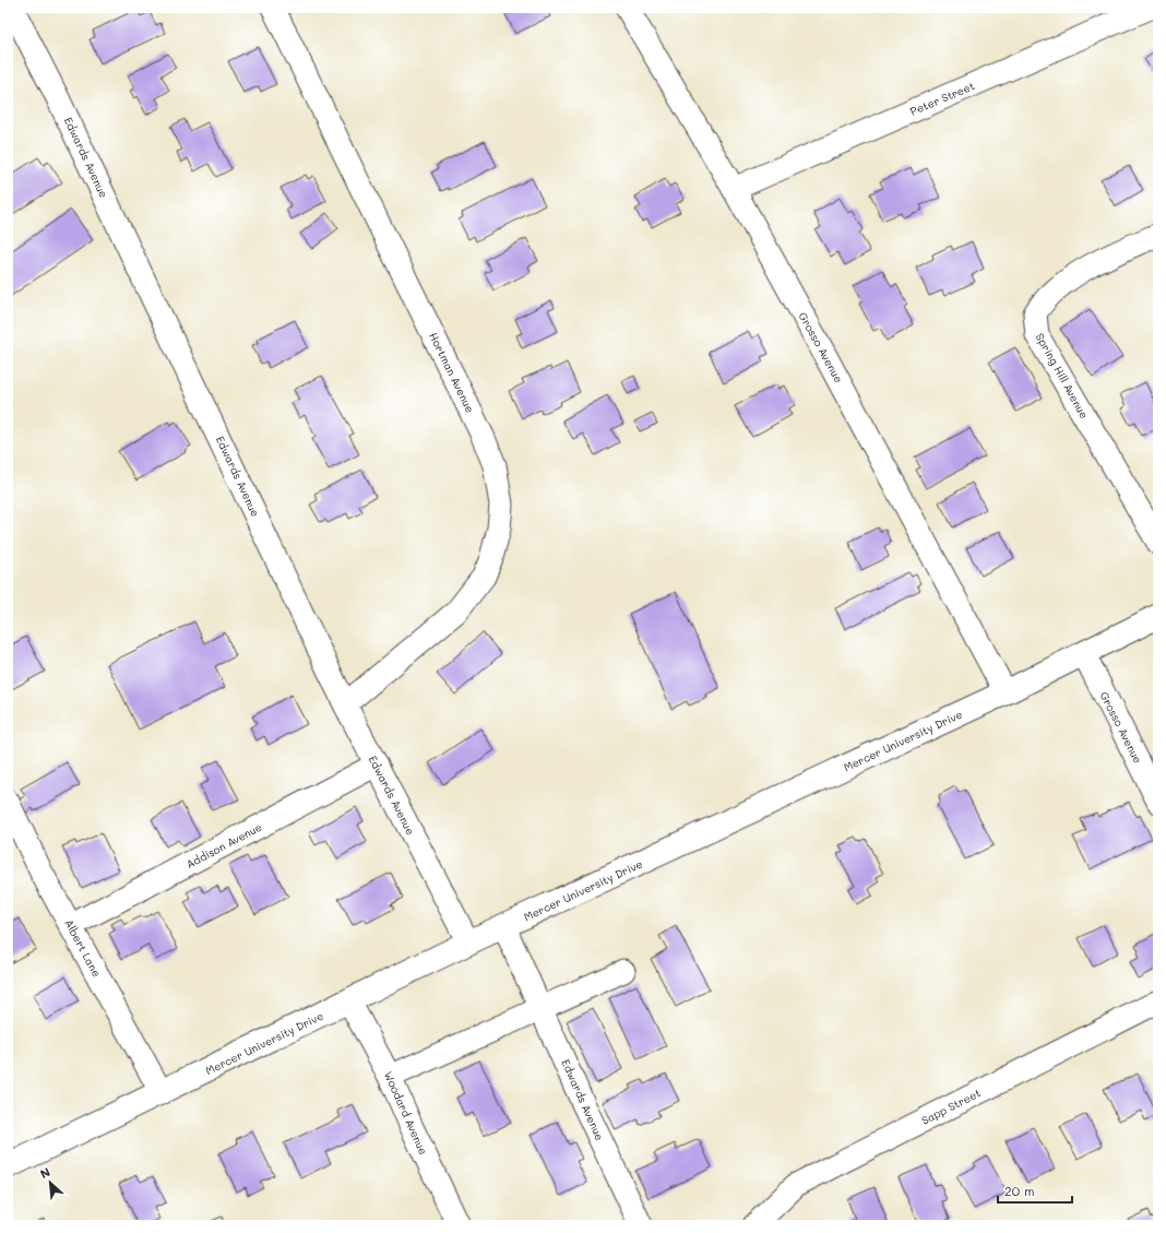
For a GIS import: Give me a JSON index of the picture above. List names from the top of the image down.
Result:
{
  "streets": {
    "main road": ["Mercer University Drive"],
    "street": [
      "Peter Street",
      "Edwards Avenue",
      "Grosso Avenue",
      "Hortman Avenue",
      "Spring Hill Avenue",
      "Addison Avenue",
      "Albert Lane",
      "Sapp Street",
      "Woodard Avenue"
    ]
  },
  "crossings": [
    ["Peter Street", "Grosso Avenue"],
    ["Edwards Avenue", "Hortman Avenue"],
    ["Edwards Avenue", "Mercer University Drive"],
    ["Edwards Avenue", "Addison Avenue"],
    ["Grosso Avenue", "Mercer University Drive"],
    ["Mercer University Drive", "Albert Lane"],
    ["Mercer University Drive", "Woodard Avenue"],
    ["Addison Avenue", "Albert Lane"]
  ],
  "scale_bar": "20 m",
  "north": "top left"
}
